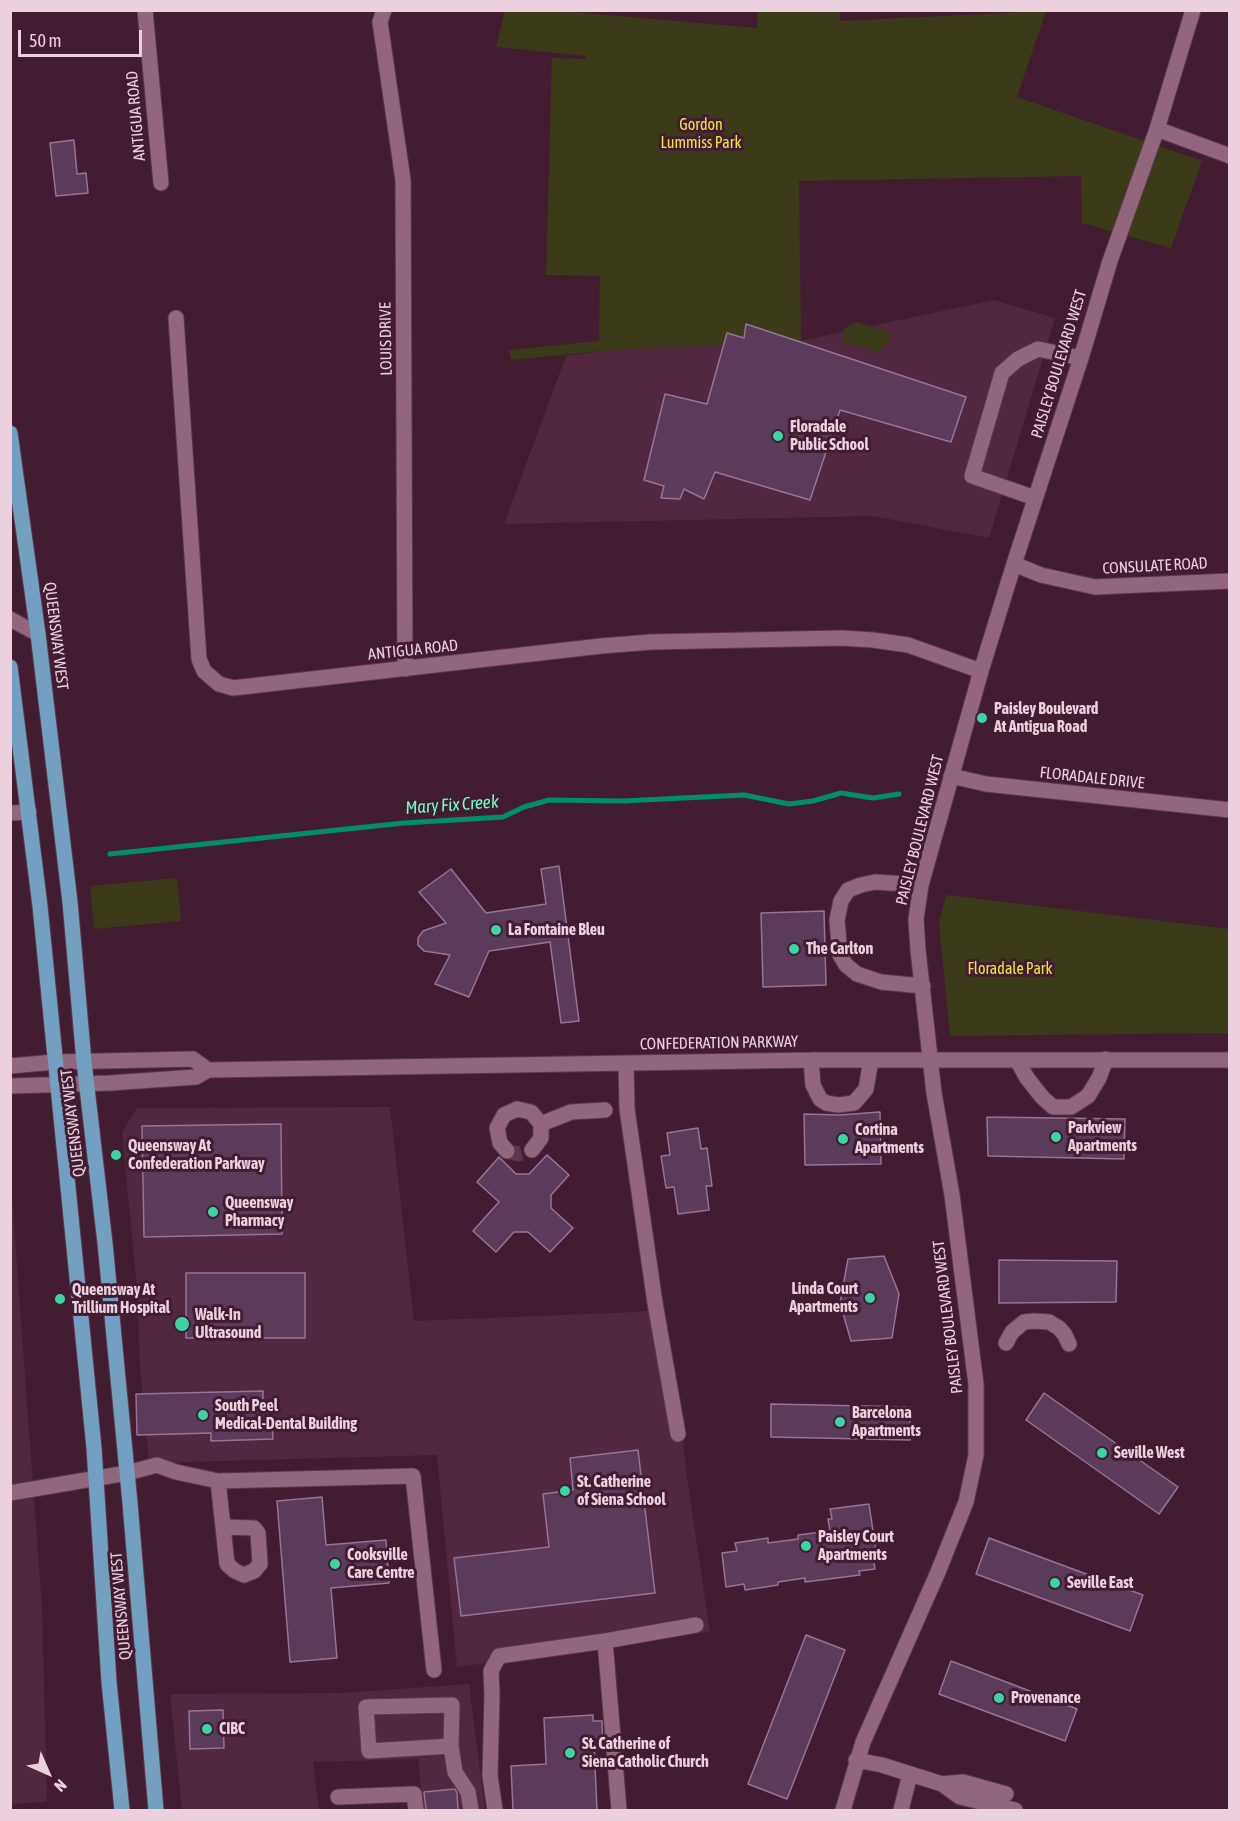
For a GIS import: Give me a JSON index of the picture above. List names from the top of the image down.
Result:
{
  "streets": {
    "main road": ["QUEENSWAY WEST"],
    "street": [
      "ANTIGUA ROAD",
      "LOUIS DRIVE",
      "PAISLEY BOULEVARD WEST",
      "CONSULATE ROAD",
      "FLORADALE DRIVE",
      "CONFEDERATION PARKWAY"
    ]
  },
  "crossings": [
    ["ANTIGUA ROAD", "LOUIS DRIVE"],
    ["ANTIGUA ROAD", "PAISLEY BOULEVARD WEST"],
    ["PAISLEY BOULEVARD WEST", "CONSULATE ROAD"],
    ["PAISLEY BOULEVARD WEST", "FLORADALE DRIVE"],
    ["PAISLEY BOULEVARD WEST", "CONFEDERATION PARKWAY"],
    ["QUEENSWAY WEST", "CONFEDERATION PARKWAY"]
  ],
  "water": ["Mary Fix Creek"],
  "parks": ["Gordon Lummiss Park", "Floradale Park"],
  "places": [
    "Floradale Public School",
    "Paisley Boulevard At Antigua Road",
    "La Fontaine Bleu",
    "The Carlton",
    "Parkview Apartments",
    "Cortina Apartments",
    "Queensway At Confederation Parkway",
    "Queensway Pharmacy",
    "Linda Court Apartments",
    "Queensway At Trillium Hospital",
    "Walk-In Ultrasound",
    "South Peel Medical-Dental Building",
    "Barcelona Apartments",
    "Seville West",
    "St. Catherine of Siena School",
    "Paisley Court Apartments",
    "Cooksville Care Centre",
    "Seville East",
    "Provenance",
    "CIBC",
    "St. Catherine of Siena Catholic Church"
  ],
  "scale_bar": "50 m",
  "north": "bottom right"
}
